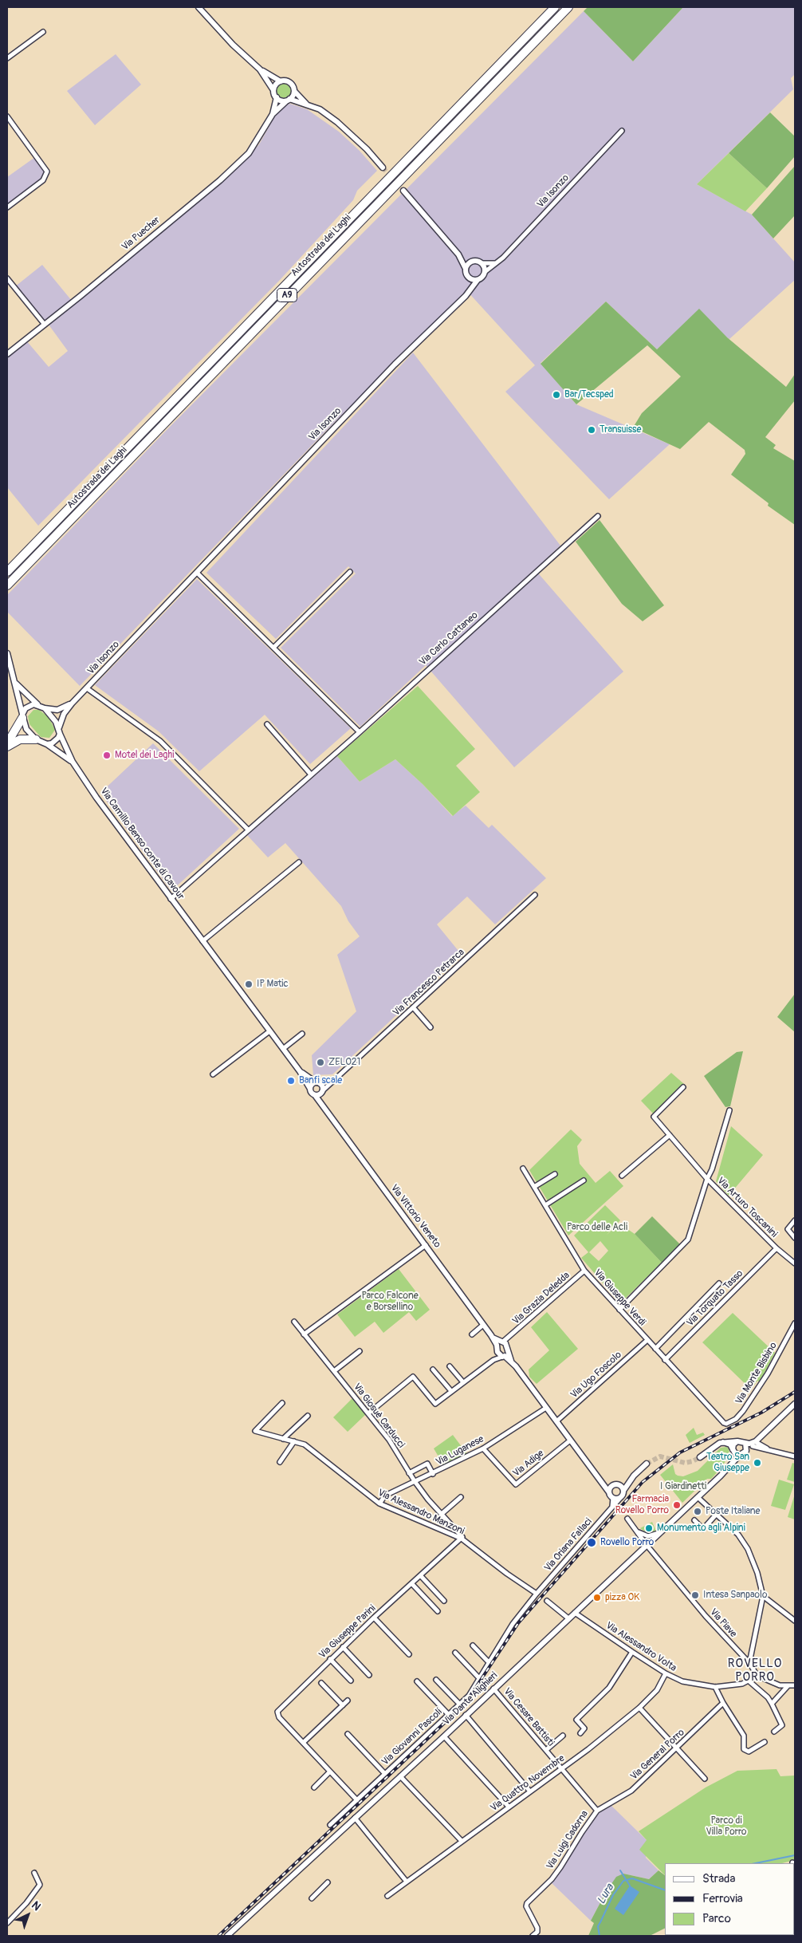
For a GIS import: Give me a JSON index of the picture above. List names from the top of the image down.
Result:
{
  "streets": {
    "highway": ["Autostrada dei Laghi", "A9"],
    "street": [
      "Via Isonzo",
      "Via Puecher",
      "Via Carlo Cattaneo",
      "Via Camillo Benso conte di Cavour",
      "Via Francesco Petrarca",
      "Via Arturo Toscanini",
      "Via Vittorio Veneto",
      "Via Giuseppe Verdi",
      "Via Grazia Deledda",
      "Via Torquato Tasso",
      "Via Monte Bisbino",
      "Via Ugo Foscolo",
      "Via Giosuè Carducci",
      "Via Luganese",
      "Via Adige",
      "Via Alessandro Manzoni",
      "Via Oriana Fallaci",
      "Via Piave",
      "Via Giuseppe Parini",
      "Via Alessandro Volta",
      "Via Dante Alighieri",
      "Via Cesare Battisti",
      "Via Giovanni Pascoli",
      "Via General Porro",
      "Via Quattro Novembre",
      "Via Luigi Cadorna"
    ]
  },
  "crossings": [
    ["Via Isonzo", "Via Camillo Benso conte di Cavour"],
    ["Via Carlo Cattaneo", "Via Camillo Benso conte di Cavour"],
    ["Via Francesco Petrarca", "Via Vittorio Veneto"],
    ["Via Arturo Toscanini", "Via Torquato Tasso"],
    ["Via Vittorio Veneto", "Via Grazia Deledda"],
    ["Via Giuseppe Verdi", "Via Grazia Deledda"],
    ["Via Giuseppe Verdi", "Via Torquato Tasso"],
    ["Via Giuseppe Verdi", "Via Monte Bisbino"],
    ["Via Giuseppe Verdi", "Via Ugo Foscolo"],
    ["Via Giosuè Carducci", "Via Luganese"],
    ["Via Giosuè Carducci", "Via Alessandro Manzoni"],
    ["Via Giosuè Carducci", "Via Giuseppe Parini"],
    ["Via Luganese", "Via Adige"],
    ["Via Luganese", "Via Alessandro Manzoni"],
    ["Via Alessandro Manzoni", "Via Oriana Fallaci"],
    ["Via Alessandro Manzoni", "Via Giuseppe Parini"],
    ["Via Alessandro Manzoni", "Via Giovanni Pascoli"],
    ["Via Oriana Fallaci", "Via Giovanni Pascoli"],
    ["Via Piave", "Via Dante Alighieri"],
    ["Via Giuseppe Parini", "Via Giovanni Pascoli"],
    ["Via Alessandro Volta", "Via Dante Alighieri"],
    ["Via Alessandro Volta", "Via Quattro Novembre"],
    ["Via Dante Alighieri", "Via Cesare Battisti"],
    ["Via Cesare Battisti", "Via General Porro"],
    ["Via Cesare Battisti", "Via Quattro Novembre"],
    ["Via Cesare Battisti", "Via Luigi Cadorna"],
    ["Via General Porro", "Via Luigi Cadorna"]
  ],
  "districts": ["ROVELLO PORRO"],
  "water": ["Lura"],
  "parks": [
    "Parco delle Acli",
    "Parco Falcone e Borsellino",
    "I Giardinetti",
    "Parco di Villa Porro"
  ],
  "places": [
    "Bar/Tecsped",
    "Transuisse",
    "Motel dei Laghi",
    "IP Matic",
    "ZELO21",
    "Banfi scale",
    "Teatro San Giuseppe",
    "Farmacia Rovello Porro",
    "Poste Italiane",
    "Monumento agli Alpini",
    "Rovello Porro",
    "Intesa Sanpaolo",
    "pizza OK"
  ],
  "legend": ["Strada", "Ferrovia", "Parco"],
  "north": "top right"
}
